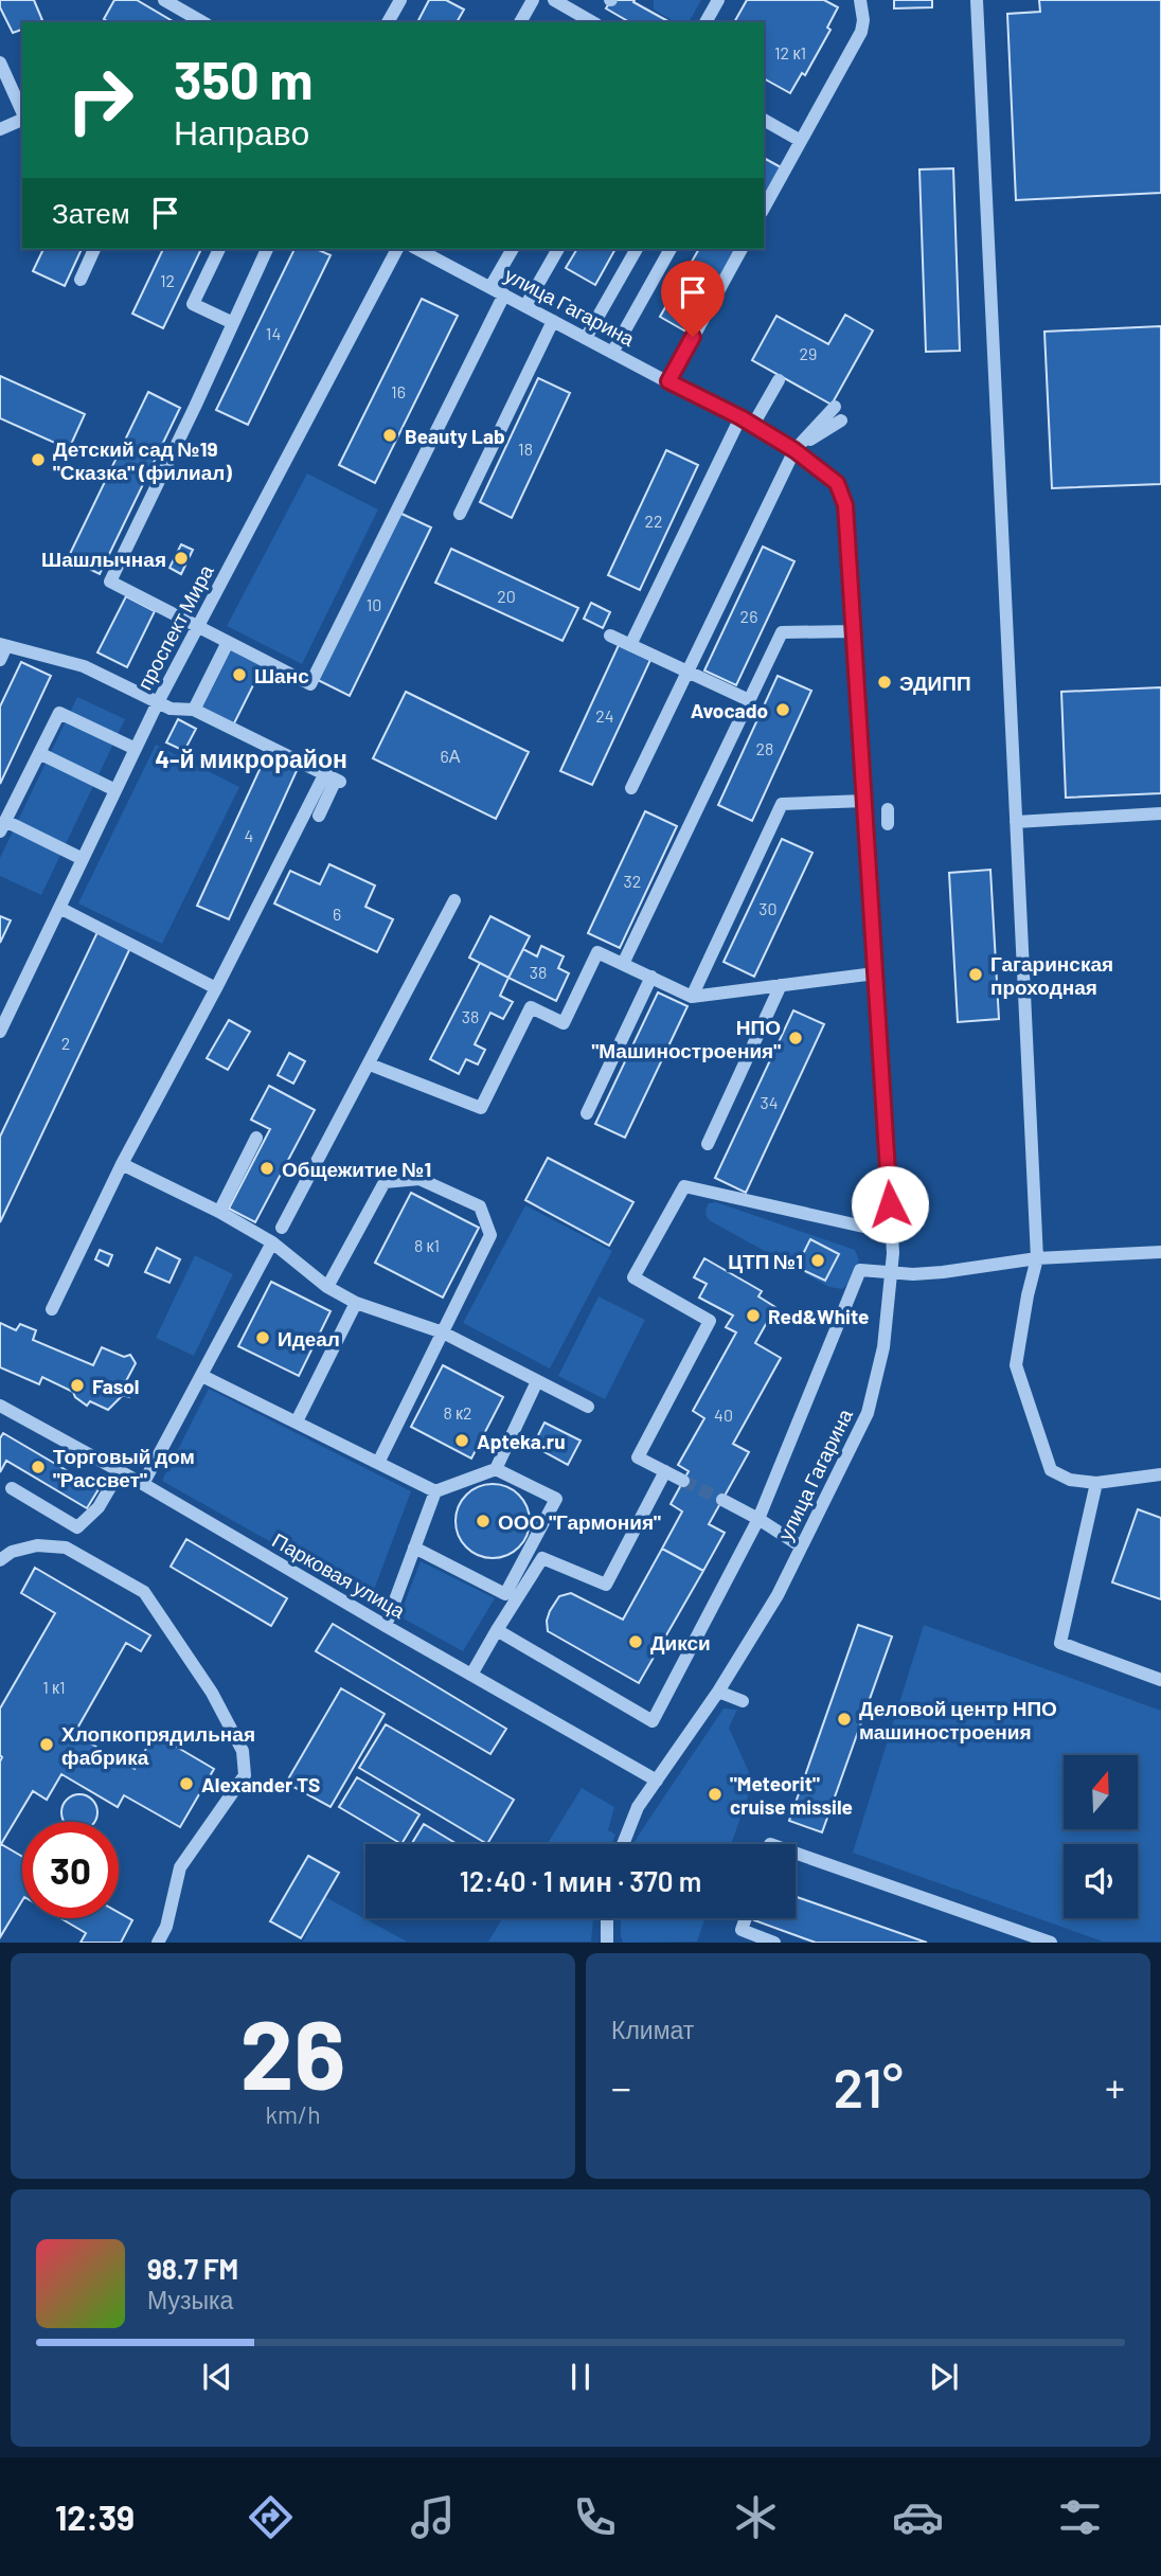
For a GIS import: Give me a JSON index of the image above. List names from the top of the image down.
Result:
{
  "streets": {
    "street": ["улица Гагарина", "проспект Мира", "Парковая улица"]
  },
  "crossings": [
    ["улица Гагарина", "Парковая улица"]
  ],
  "districts": ["4-й микрорайон"],
  "places": [
    "Beauty Lab",
    "Детский сад №19 \"Сказка\" (филиал)",
    "Шашлычная",
    "Шанс",
    "ЭДИПП",
    "Avocado",
    "Гагаринская проходная",
    "НПО \"Машиностроения\"",
    "Общежитие №1",
    "ЦТП №1",
    "Red&White",
    "Идеал",
    "Fasol",
    "Apteka.ru",
    "Торговый дом \"Рассвет\"",
    "ООО \"Гармония\"",
    "Дикси",
    "Деловой центр НПО машиностроения",
    "Хлопкопрядильная фабрика",
    "Alexander TS",
    "\"Meteorit\" cruise missile"
  ],
  "house_numbers": [
    "12 к1",
    "12",
    "14",
    "29",
    "16",
    "18",
    "22",
    "20",
    "10",
    "26",
    "24",
    "28",
    "6А",
    "4",
    "32",
    "30",
    "6",
    "38",
    "38",
    "2",
    "34",
    "8 к1",
    "8 к2",
    "40",
    "1 к1"
  ],
  "north": "top",
  "page": {
    "turn": ["350 m", "Направо"],
    "then": "Затем",
    "limit": "30",
    "trip": "12:40 · 1 мин · 370 m",
    "tile": [
      ["26", "km/h"],
      "Климат"
    ],
    "heat": ["−", "21°", "+"],
    "song": ["98.7 FM", "Музыка"],
    "tabs": "12:39"
  }
}
